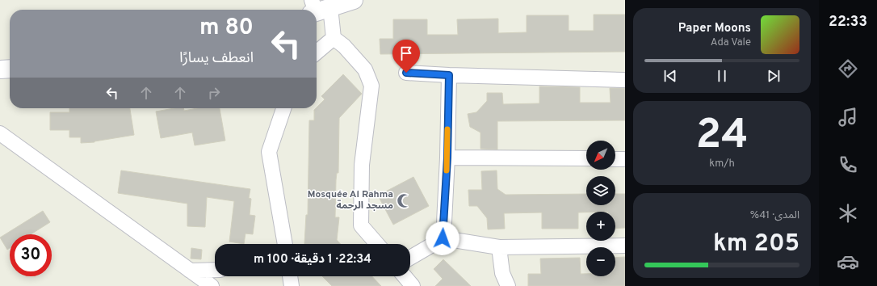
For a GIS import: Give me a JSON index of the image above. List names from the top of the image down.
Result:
{
  "places": {
    "mosque": ["Mosquée Al Rahma مسجد الرحمة"]
  },
  "north": "bottom left",
  "page": {
    "tabs": "22:33",
    "turn": ["80 m", "انعطف يسارًا"],
    "song": ["Paper Moons", "Ada Vale"],
    "tile": [
      ["24", "km/h"],
      ["المدى · 41%", "205 km"]
    ],
    "map_buttons": ["+", "−"],
    "limit": "30",
    "trip": "22:34 · 1 دقيقة · 100 m"
  }
}
